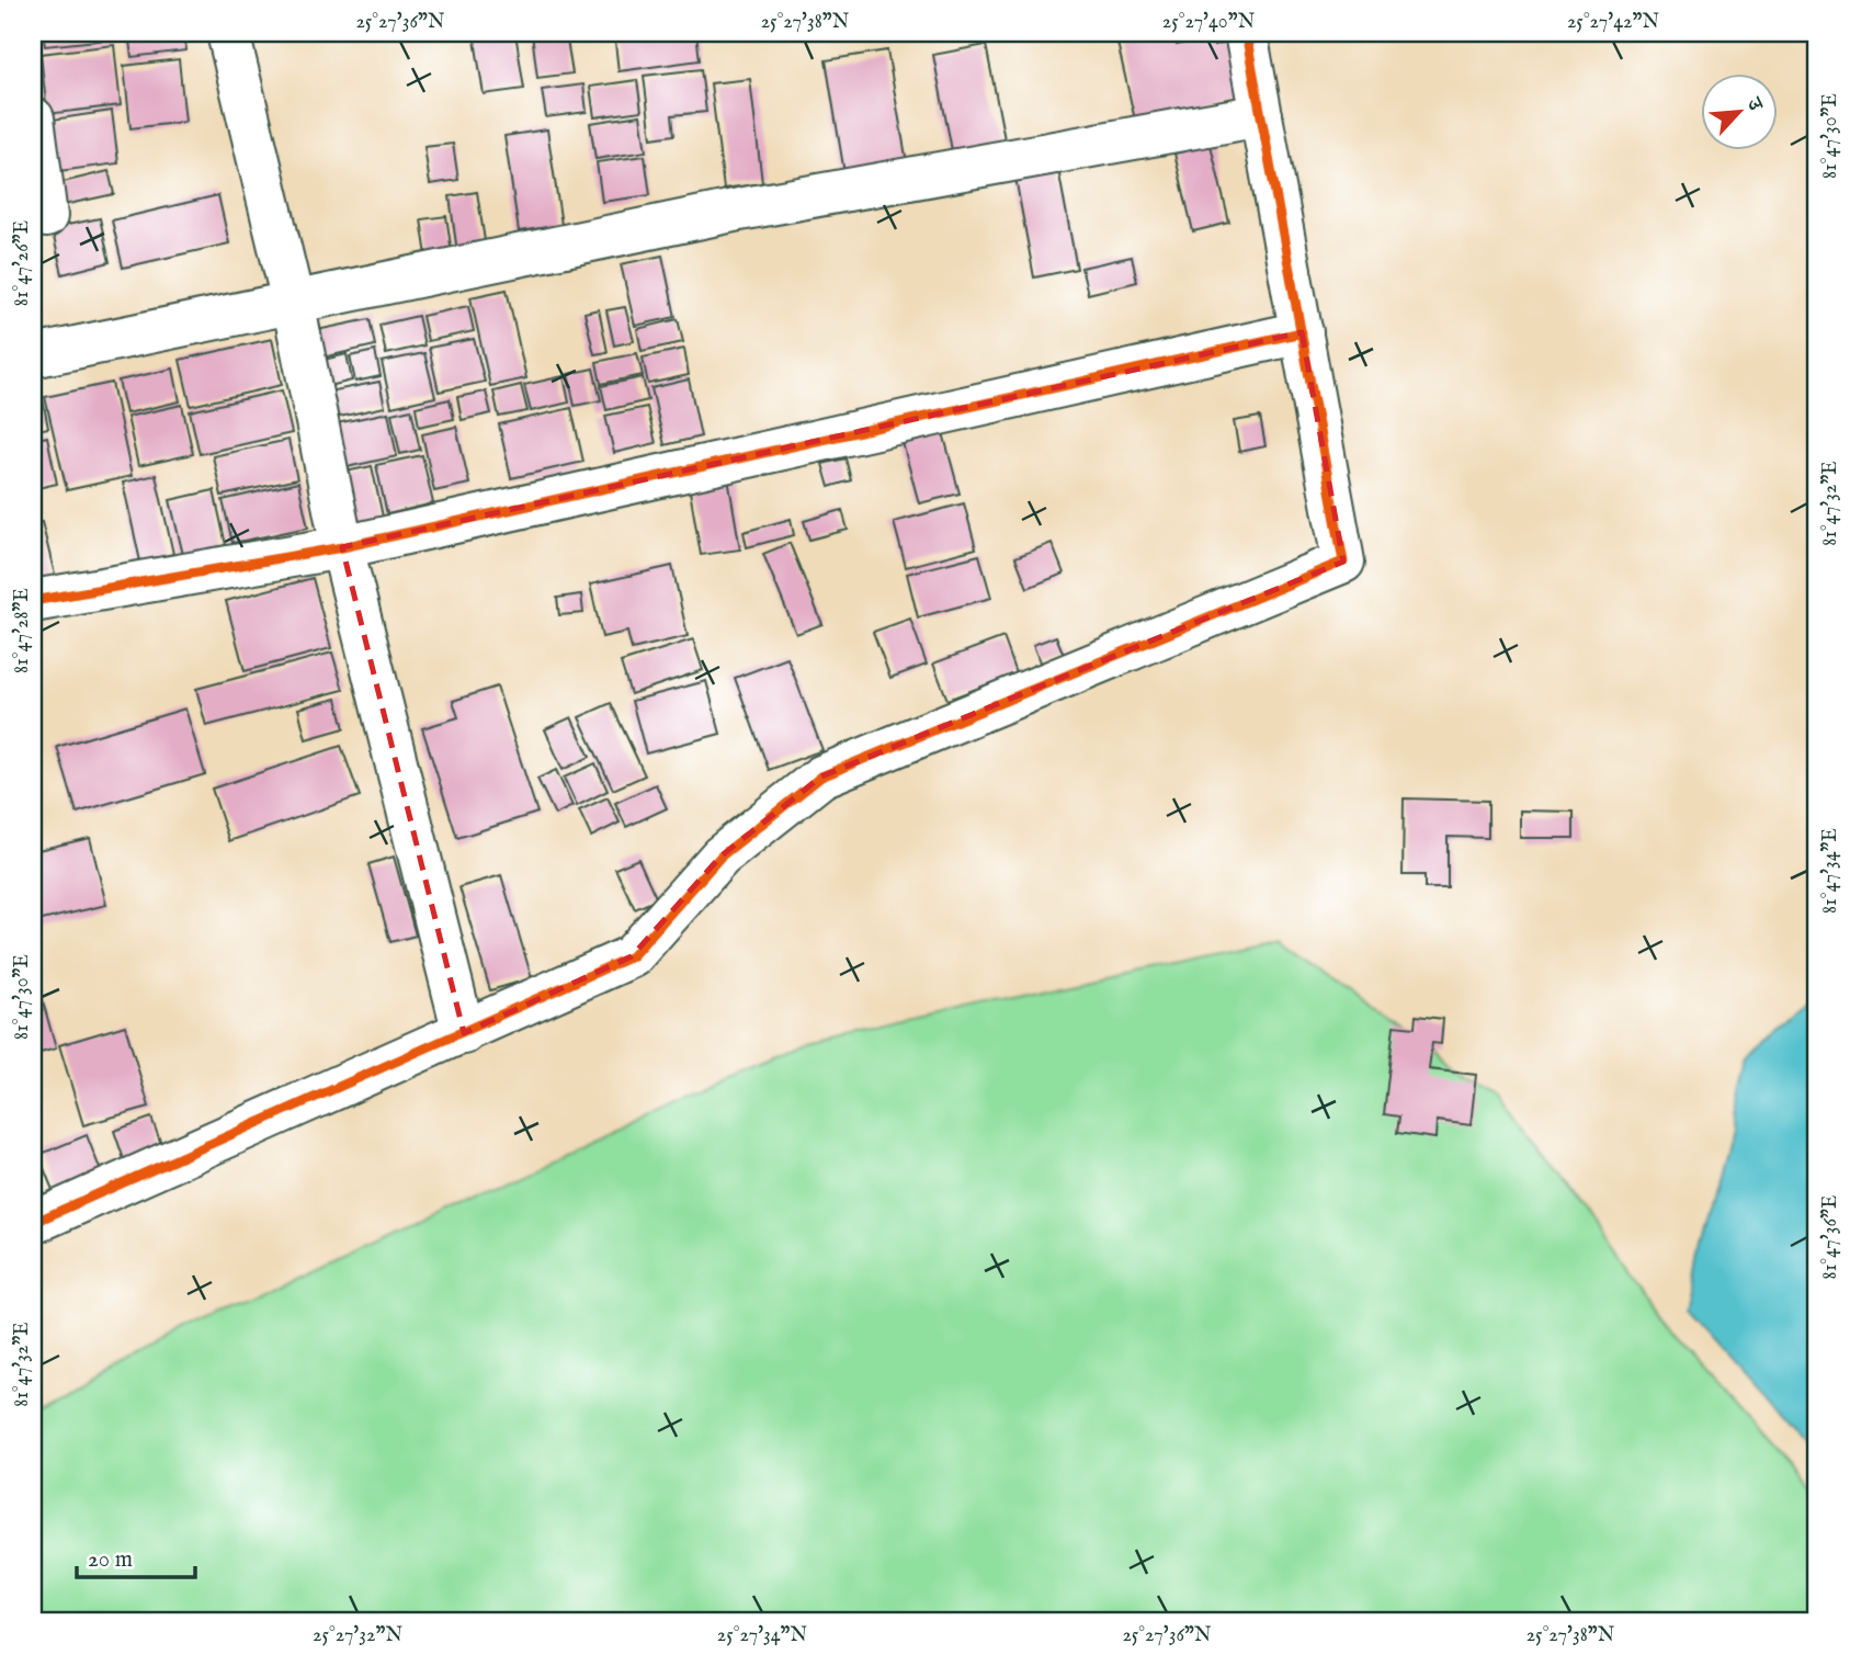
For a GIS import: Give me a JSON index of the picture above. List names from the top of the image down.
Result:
{
  "scale_bar": "20 m",
  "north": "top right",
  "coordinates": [
    "25°27'36\"N",
    "25°27'38\"N",
    "25°27'40\"N",
    "25°27'42\"N",
    "81°47'30\"E",
    "81°47'26\"E",
    "81°47'32\"E",
    "81°47'28\"E",
    "81°47'34\"E",
    "81°47'36\"E",
    "25°27'32\"N",
    "25°27'34\"N"
  ]
}
